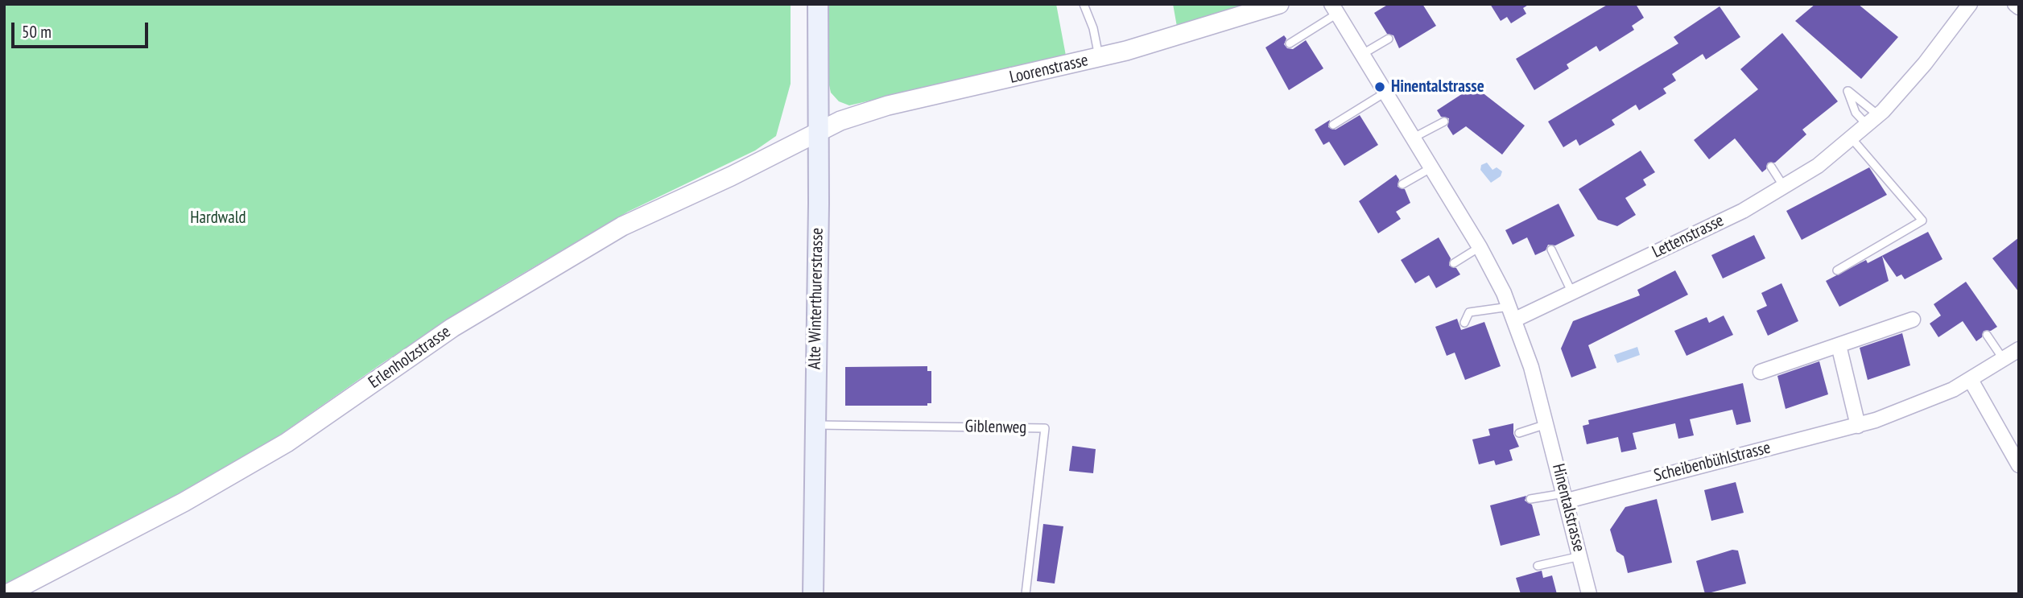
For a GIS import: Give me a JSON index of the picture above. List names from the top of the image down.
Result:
{
  "streets": {
    "main road": ["Alte Winterthurerstrasse"],
    "street": [
      "Loorenstrasse",
      "Lettenstrasse",
      "Erlenholzstrasse",
      "Scheibenbühlstrasse",
      "Hinentalstrasse"
    ],
    "lane": ["Giblenweg"]
  },
  "crossings": [
    ["Loorenstrasse", "Alte Winterthurerstrasse"],
    ["Loorenstrasse", "Erlenholzstrasse"],
    ["Lettenstrasse", "Hinentalstrasse"],
    ["Alte Winterthurerstrasse", "Erlenholzstrasse"],
    ["Alte Winterthurerstrasse", "Giblenweg"],
    ["Scheibenbühlstrasse", "Hinentalstrasse"]
  ],
  "parks": ["Hardwald"],
  "places": ["Hinentalstrasse"],
  "scale_bar": "50 m"
}
